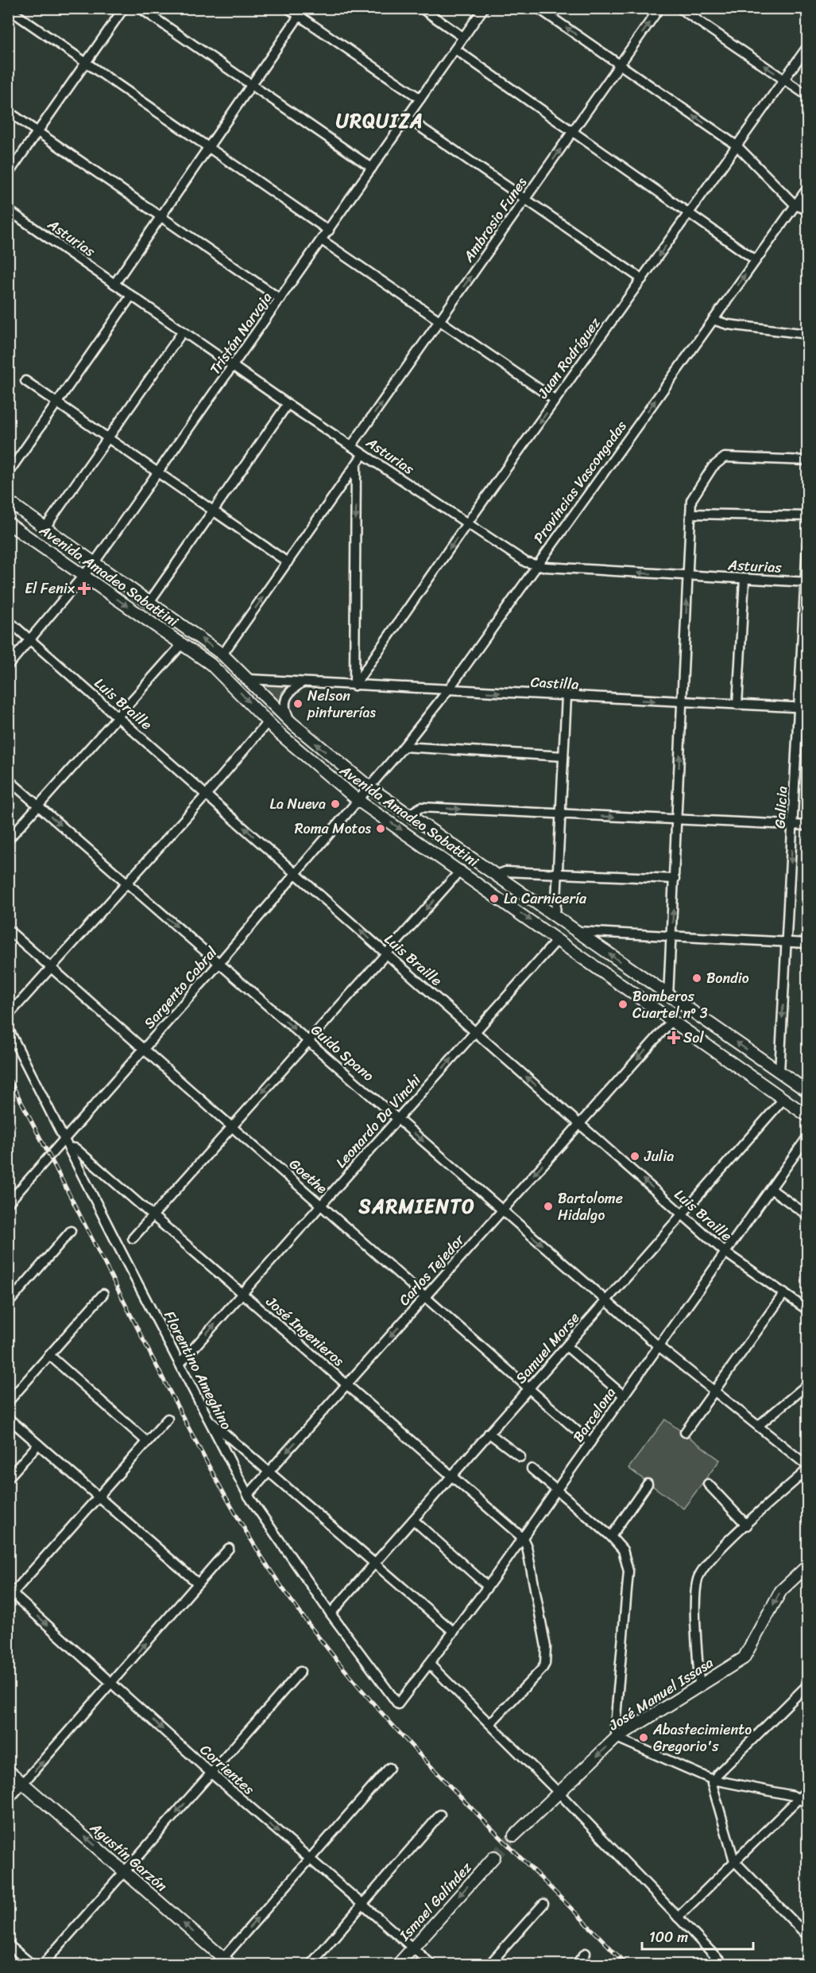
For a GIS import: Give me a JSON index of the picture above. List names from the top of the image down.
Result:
{
  "streets": {
    "main road": [
      "Avenida Amadeo Sabattini",
      "José Manuel Issasa",
      "Agustín Garzón",
      "Ismael Galíndez"
    ],
    "street": [
      "Ambrosio Funes",
      "Asturias",
      "Tristán Narvaja",
      "Juan Rodríguez",
      "Provincias Vascongadas",
      "Castilla",
      "Luis Braille",
      "Galicia",
      "Sargento Cabral",
      "Guido Spano",
      "Leonardo Da Vinchi",
      "Goethe",
      "Carlos Tejedor",
      "José Ingenieros",
      "Samuel Morse",
      "Florentino Ameghino",
      "Barcelona",
      "Corrientes"
    ]
  },
  "crossings": [
    ["Ambrosio Funes", "Asturias"],
    ["Asturias", "Tristán Narvaja"],
    ["Asturias", "Juan Rodríguez"],
    ["Asturias", "Provincias Vascongadas"],
    ["Asturias", "Galicia"],
    ["Tristán Narvaja", "Avenida Amadeo Sabattini"],
    ["Tristán Narvaja", "Luis Braille"],
    ["Juan Rodríguez", "Castilla"],
    ["Provincias Vascongadas", "Avenida Amadeo Sabattini"],
    ["Provincias Vascongadas", "Castilla"],
    ["Provincias Vascongadas", "Sargento Cabral"],
    ["Avenida Amadeo Sabattini", "Castilla"],
    ["Avenida Amadeo Sabattini", "Galicia"],
    ["Avenida Amadeo Sabattini", "Sargento Cabral"],
    ["Avenida Amadeo Sabattini", "Leonardo Da Vinchi"],
    ["Avenida Amadeo Sabattini", "Carlos Tejedor"],
    ["Avenida Amadeo Sabattini", "Samuel Morse"],
    ["Castilla", "Galicia"],
    ["Luis Braille", "Sargento Cabral"],
    ["Luis Braille", "Leonardo Da Vinchi"],
    ["Luis Braille", "Carlos Tejedor"],
    ["Luis Braille", "Samuel Morse"],
    ["Luis Braille", "Barcelona"],
    ["Sargento Cabral", "Guido Spano"],
    ["Sargento Cabral", "Goethe"],
    ["Sargento Cabral", "José Ingenieros"],
    ["Sargento Cabral", "Florentino Ameghino"],
    ["Guido Spano", "Leonardo Da Vinchi"],
    ["Guido Spano", "Carlos Tejedor"],
    ["Guido Spano", "Samuel Morse"],
    ["Guido Spano", "Barcelona"],
    ["Leonardo Da Vinchi", "Goethe"],
    ["Leonardo Da Vinchi", "José Ingenieros"],
    ["Leonardo Da Vinchi", "Florentino Ameghino"],
    ["Goethe", "Carlos Tejedor"],
    ["Goethe", "Samuel Morse"],
    ["Goethe", "Barcelona"],
    ["Carlos Tejedor", "José Ingenieros"],
    ["Carlos Tejedor", "Florentino Ameghino"],
    ["José Ingenieros", "Samuel Morse"],
    ["José Ingenieros", "Florentino Ameghino"],
    ["José Ingenieros", "Barcelona"],
    ["Samuel Morse", "Florentino Ameghino"],
    ["Florentino Ameghino", "Barcelona"],
    ["Corrientes", "Ismael Galíndez"]
  ],
  "one_way": [
    "Ambrosio Funes",
    "Juan Rodríguez",
    "Provincias Vascongadas",
    "Luis Braille",
    "Galicia",
    "Guido Spano",
    "Leonardo Da Vinchi",
    "Carlos Tejedor",
    "José Manuel Issasa",
    "Corrientes",
    "Agustín Garzón",
    "Ismael Galíndez"
  ],
  "districts": ["URQUIZA", "SARMIENTO"],
  "places": {
    "health": ["El Fenix", "Sol"],
    "other": [
      "Nelson pinturerías",
      "La Nueva",
      "Roma Motos",
      "La Carnicería",
      "Bondio",
      "Bomberos Cuartel nº 3",
      "Julia",
      "Bartolome Hidalgo",
      "Abastecimiento Gregorio's"
    ]
  },
  "scale_bar": "100 m"
}
